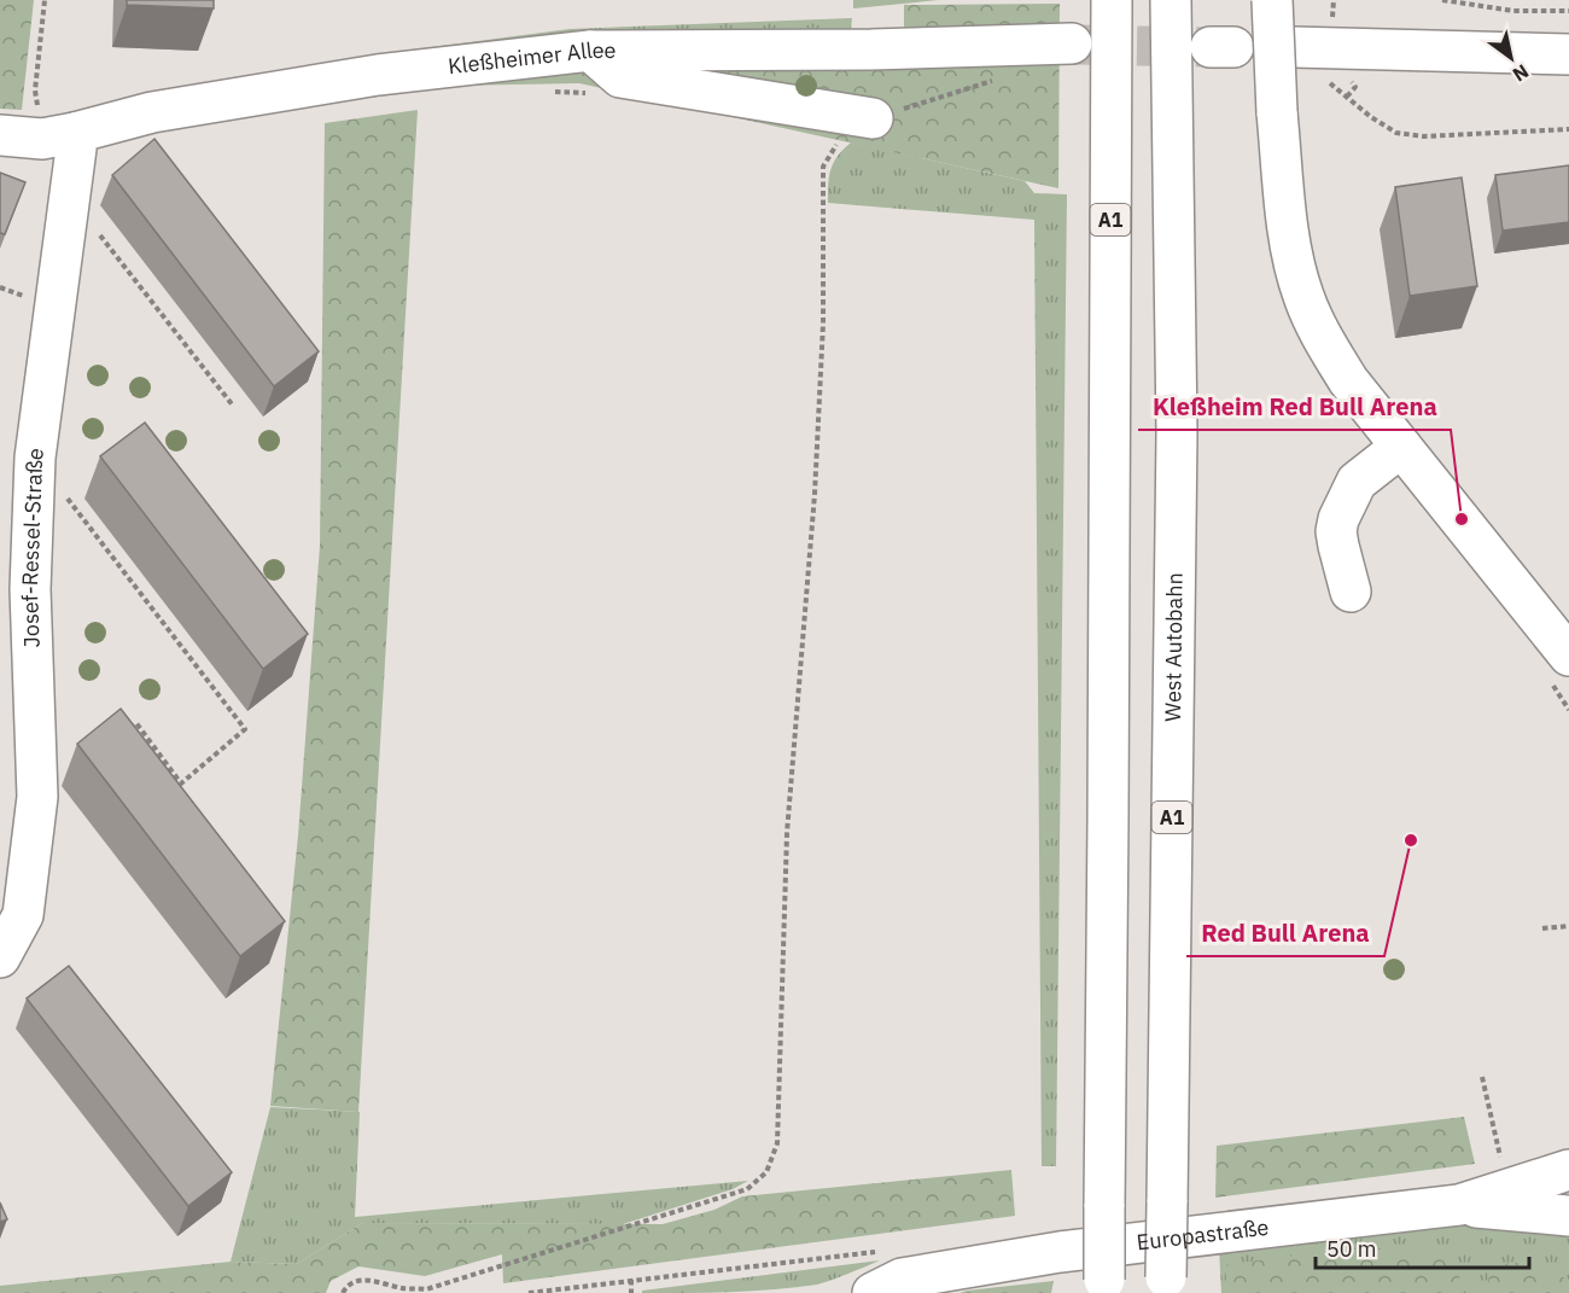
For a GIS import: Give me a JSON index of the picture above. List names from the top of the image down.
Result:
{
  "streets": {
    "main road": [
      "Kleßheimer Allee",
      "A1",
      "Josef-Ressel-Straße",
      "West Autobahn",
      "Europastraße"
    ]
  },
  "crossings": [
    ["Kleßheimer Allee", "Josef-Ressel-Straße"]
  ],
  "places": ["Kleßheim Red Bull Arena", "Red Bull Arena"],
  "scale_bar": "50 m",
  "north": "bottom right"
}
